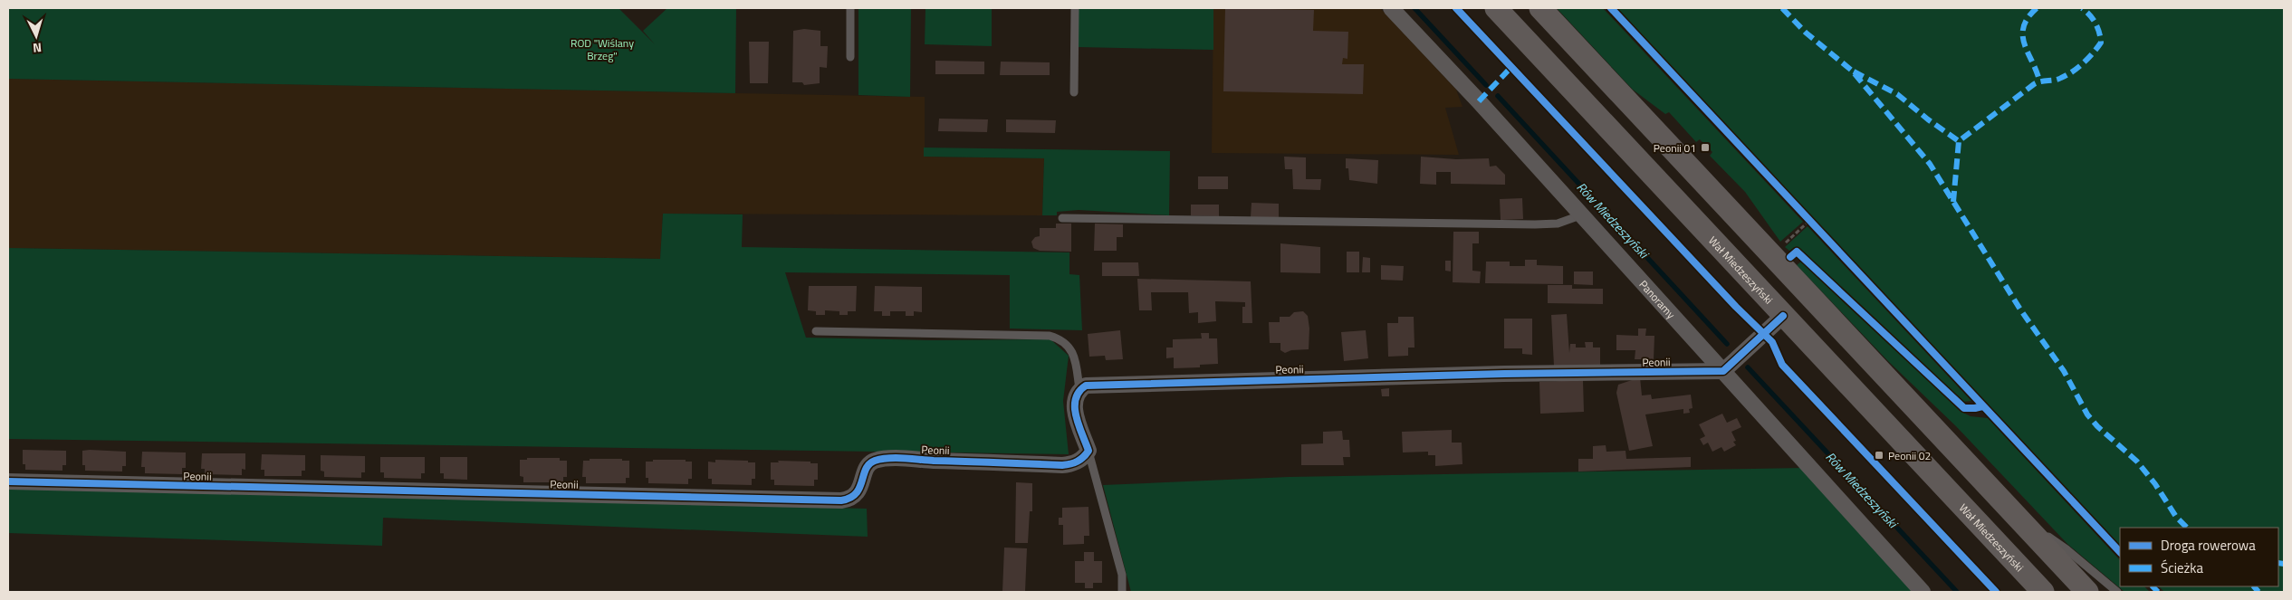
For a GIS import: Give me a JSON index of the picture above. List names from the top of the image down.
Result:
{
  "streets": {
    "main road": ["Wał Miedzeszyński"],
    "street": ["Panoramy", "Peonii"]
  },
  "crossings": [
    ["Panoramy", "Peonii"]
  ],
  "water": ["Rów Miedzeszyński"],
  "parks": ["ROD \"Wiślany Brzeg\""],
  "places": {
    "transit": ["Peonii 01", "Peonii 02"]
  },
  "legend": ["Droga rowerowa", "Ścieżka"],
  "north": "bottom"
}
